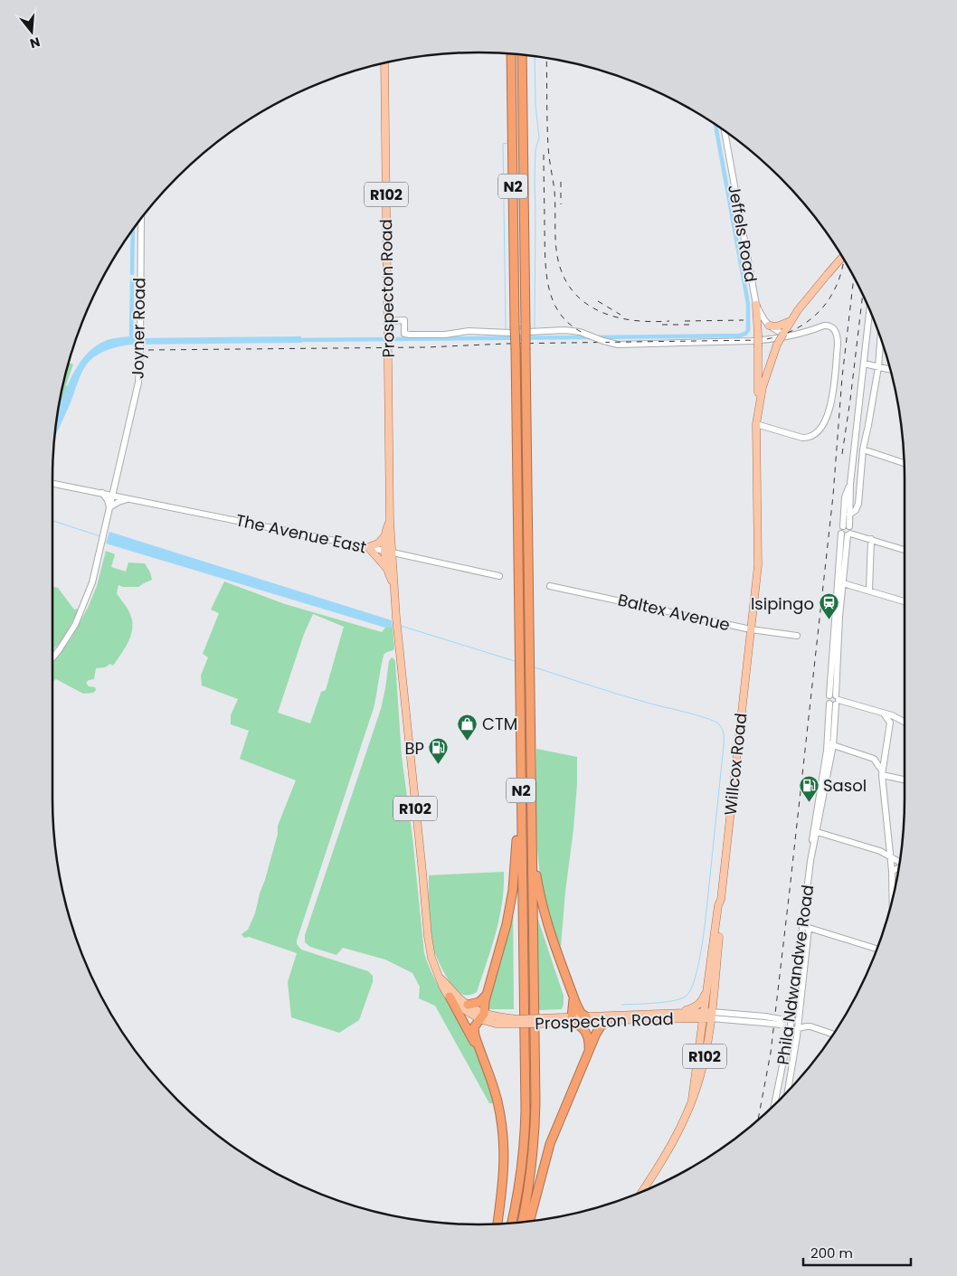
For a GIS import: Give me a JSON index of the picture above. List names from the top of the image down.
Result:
{
  "streets": {
    "highway": ["N2"],
    "main road": ["R102", "Prospecton Road", "Willcox Road"],
    "street": [
      "Jeffels Road",
      "Joyner Road",
      "The Avenue East",
      "Baltex Avenue",
      "Phila Ndwandwe Road"
    ]
  },
  "crossings": [
    ["R102", "Prospecton Road"],
    ["R102", "The Avenue East"],
    ["R102", "Willcox Road"],
    ["Prospecton Road", "Willcox Road"],
    ["Prospecton Road", "Phila Ndwandwe Road"],
    ["Joyner Road", "The Avenue East"],
    ["Baltex Avenue", "Willcox Road"]
  ],
  "places": {
    "station": ["Isipingo"],
    "shop": ["CTM"],
    "fuel station": ["BP", "Sasol"]
  },
  "scale_bar": "200 m",
  "north": "bottom"
}
